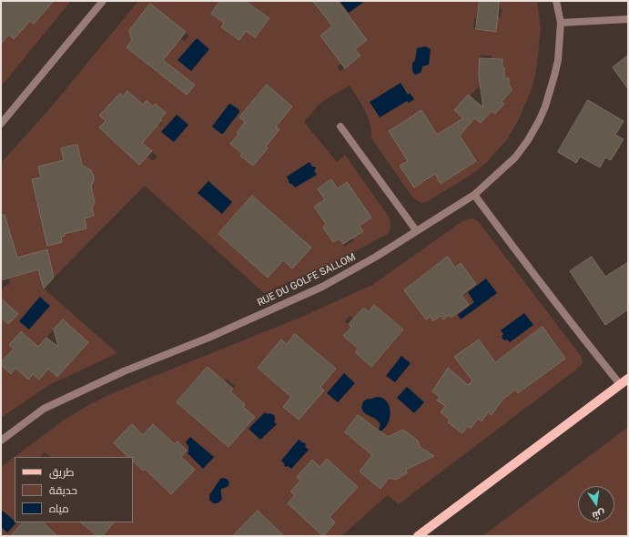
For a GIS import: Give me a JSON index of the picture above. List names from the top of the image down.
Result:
{
  "streets": {
    "street": ["RUE DU GOLFE SALLOM"]
  },
  "legend": ["طريق", "حديقة", "مياه"],
  "north": "bottom"
}
